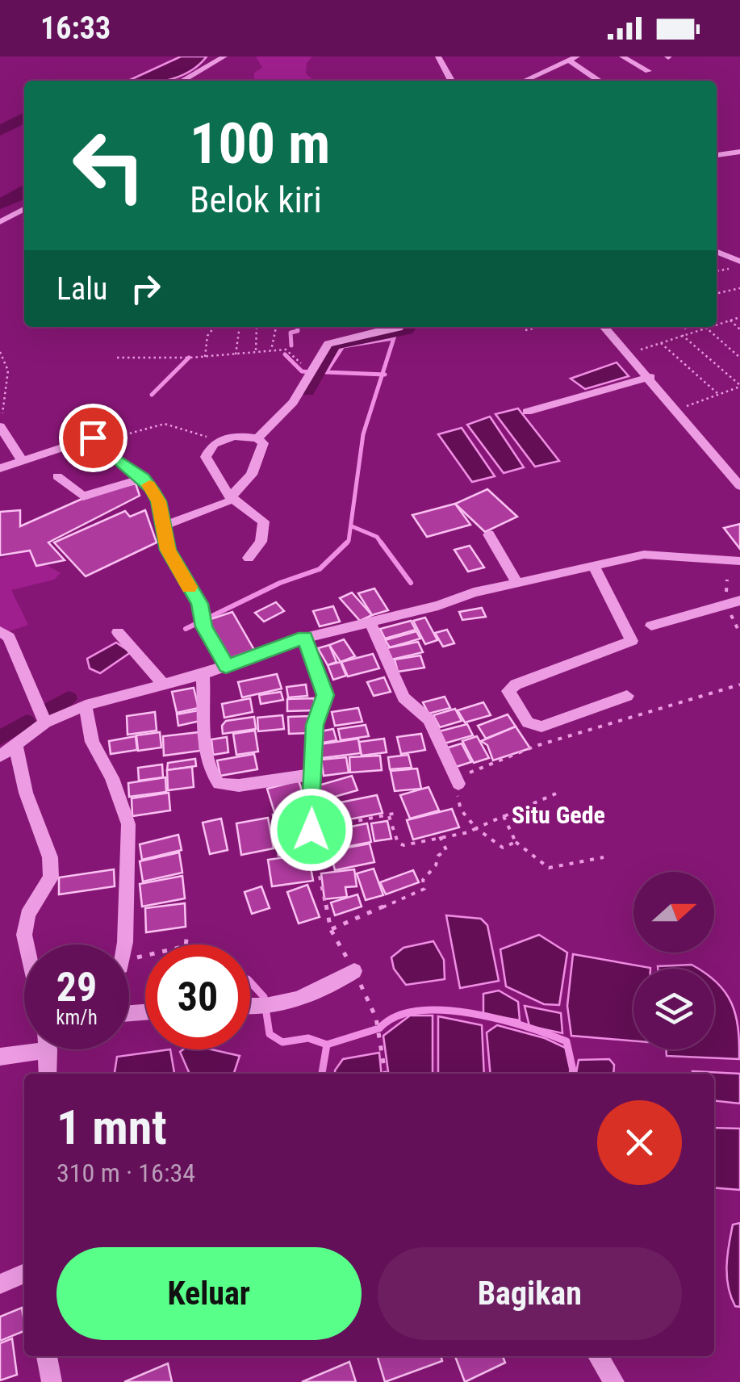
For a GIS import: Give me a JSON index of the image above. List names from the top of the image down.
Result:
{
  "districts": ["Situ Gede"],
  "north": "right",
  "page": {
    "status": "16:33",
    "turn": ["100 m", "Belok kiri"],
    "then": "Lalu",
    "speed": "29 km/h",
    "limit": "30",
    "heading": ["1 mnt", "310 m · 16:34"],
    "buttons": ["Keluar", "Bagikan"]
  }
}
